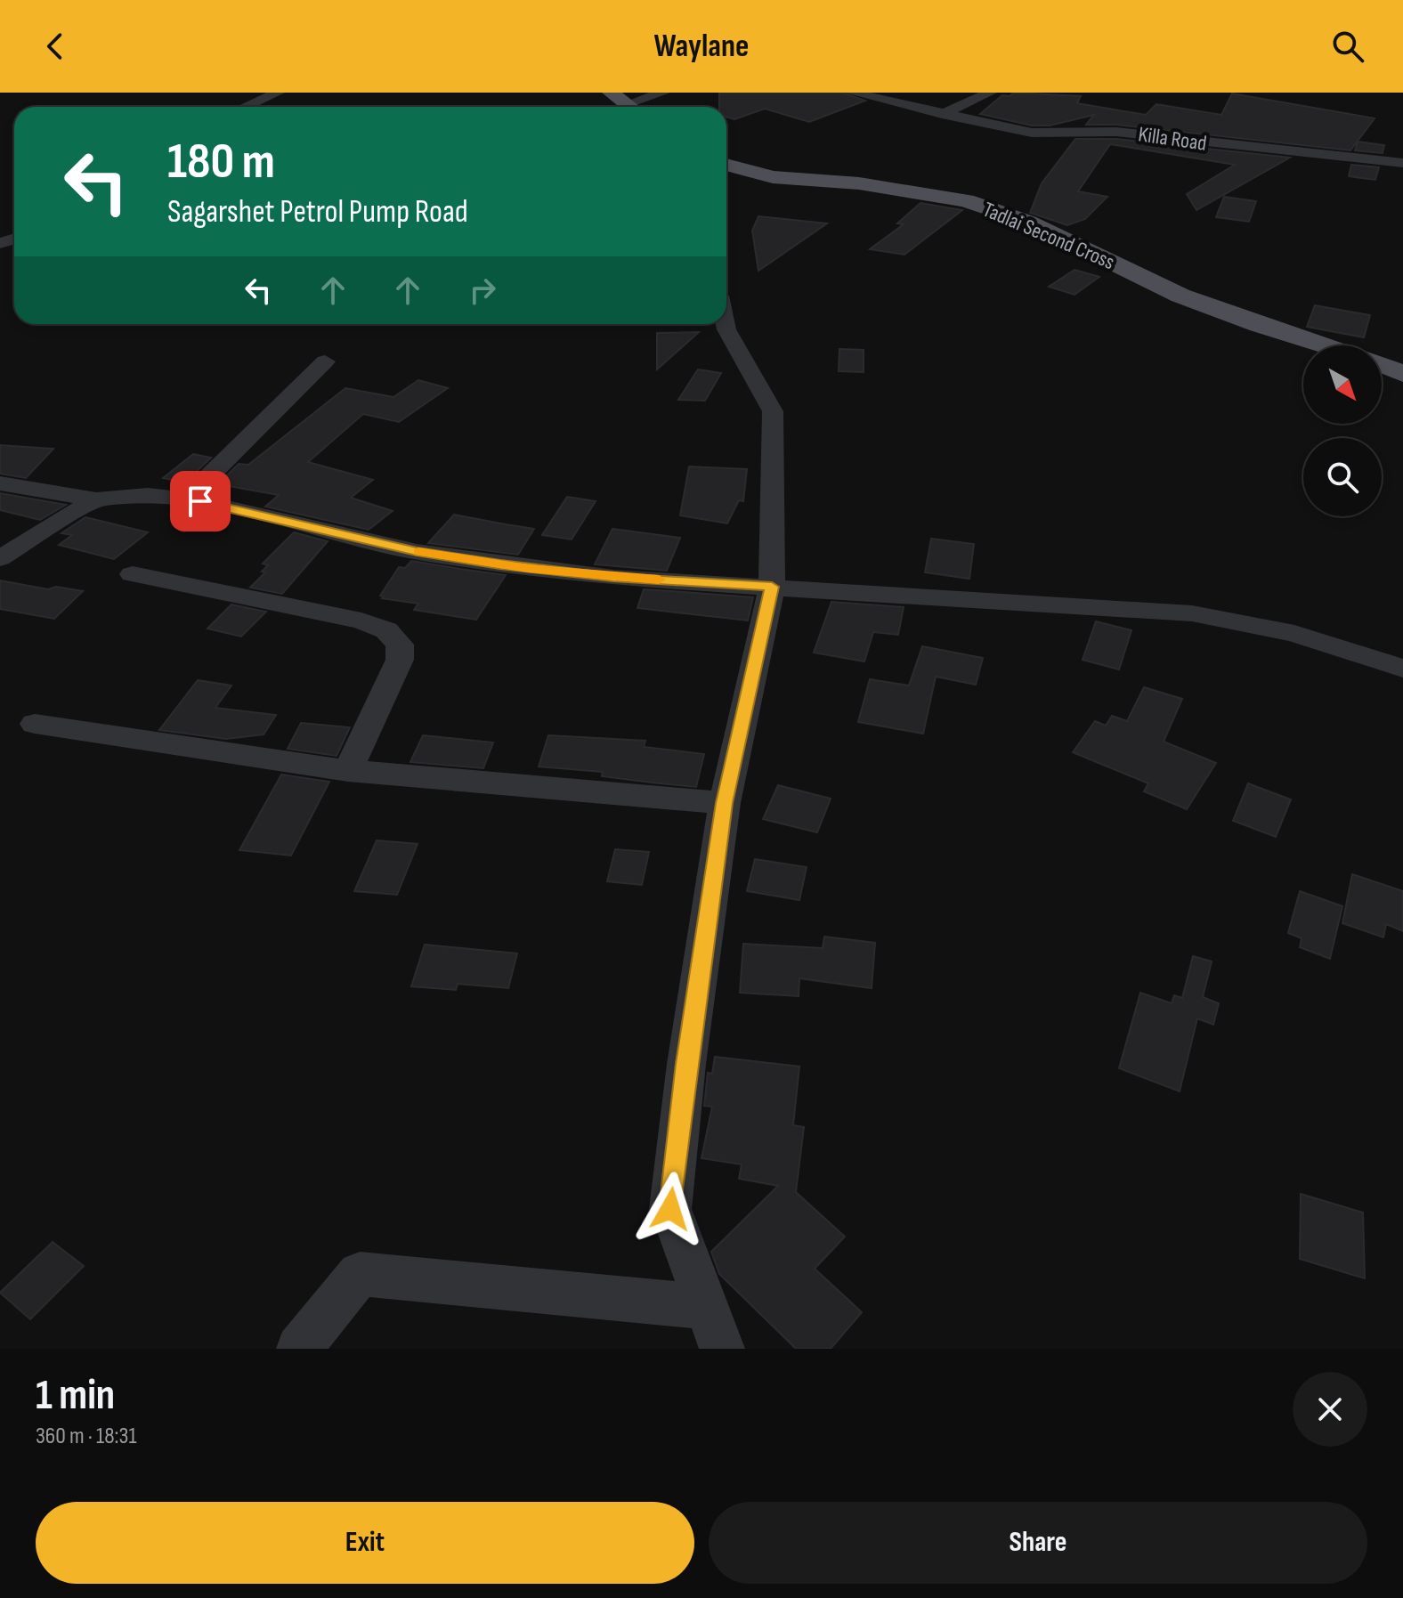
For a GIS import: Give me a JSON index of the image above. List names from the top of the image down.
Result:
{
  "streets": {
    "main road": ["Tadlai Second Cross"],
    "street": ["Killa Road"]
  },
  "north": "bottom right",
  "page": {
    "header": "Waylane",
    "turn": ["180 m", "Sagarshet Petrol Pump Road"],
    "heading": ["1 min", "360 m · 18:31"],
    "buttons": ["Exit", "Share"]
  }
}
